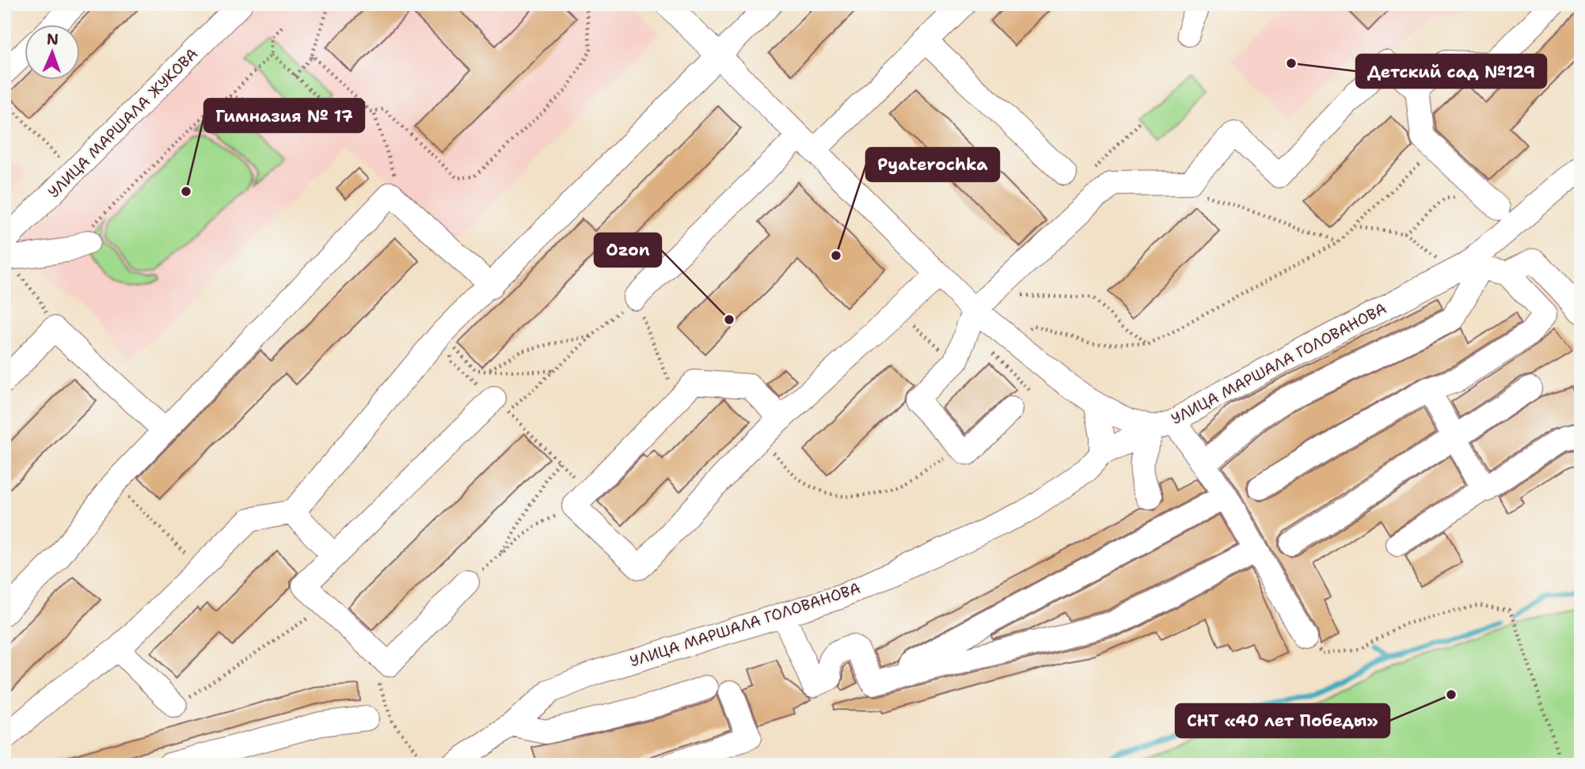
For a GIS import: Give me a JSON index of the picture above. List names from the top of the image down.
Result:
{
  "streets": {
    "street": ["УЛИЦА МАРШАЛА ЖУКОВА", "УЛИЦА МАРШАЛА ГОЛОВАНОВА"]
  },
  "places": [
    "Детский сад №129",
    "Гимназия № 17",
    "Pyaterochka",
    "Ozon",
    "СНТ «40 лет Победы»"
  ],
  "north": "top"
}
